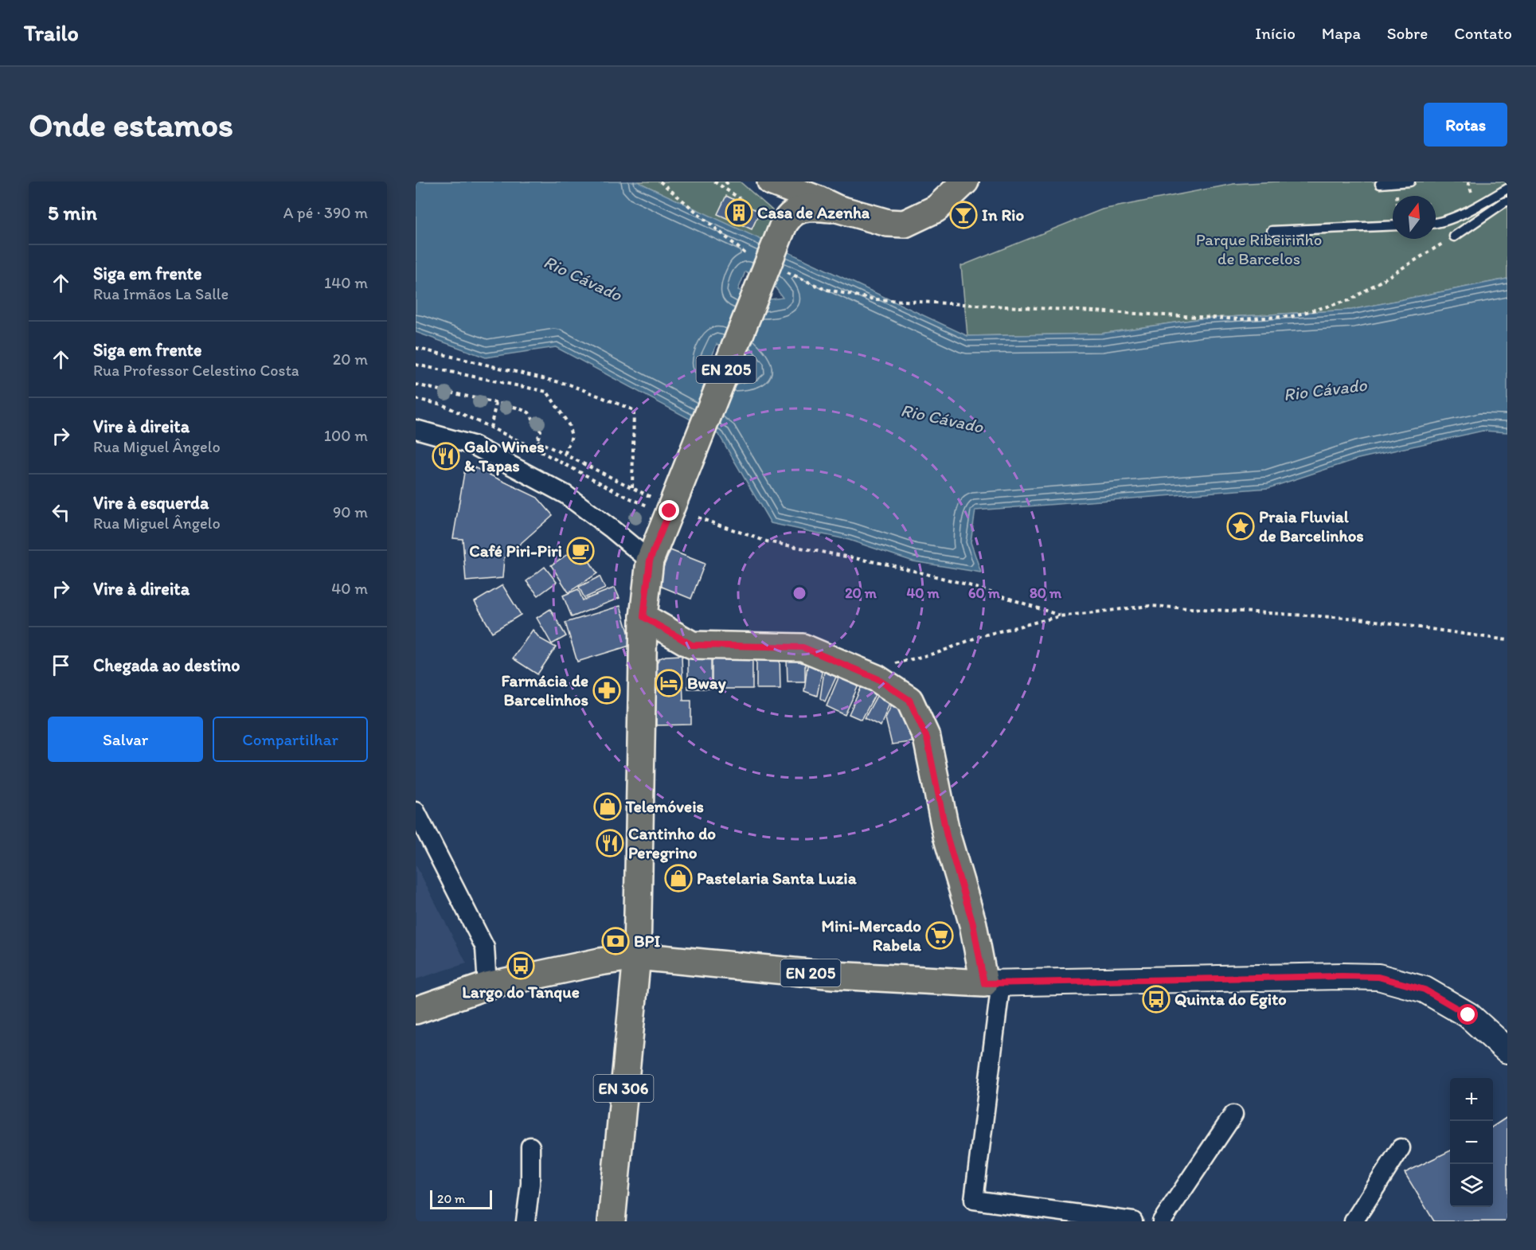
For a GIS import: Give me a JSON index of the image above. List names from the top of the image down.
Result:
{
  "streets": {
    "main road": ["EN 205", "EN 306"]
  },
  "crossings": [
    ["EN 205", "EN 306"]
  ],
  "water": ["Rio Cávado"],
  "parks": ["Parque Ribeirinho de Barcelos"],
  "places": {
    "building": ["Casa de Azenha"],
    "bar": ["In Rio"],
    "restaurant": ["Galo Wines & Tapas", "Cantinho do Peregrino"],
    "place": ["Praia Fluvial de Barcelinhos"],
    "cafe": ["Café Piri-Piri"],
    "hotel": ["Bway"],
    "pharmacy": ["Farmácia de Barcelinhos"],
    "shop": ["Telemóveis", "Pastelaria Santa Luzia"],
    "supermarket": ["Mini-Mercado Rabela"],
    "bank": ["BPI"],
    "bus stop": ["Largo do Tanque", "Quinta do Egito"]
  },
  "scale_bar": "20 m",
  "north": "top",
  "page": {
    "header": "Trailo",
    "nav": [
      "Início",
      "Mapa",
      "Sobre",
      "Contato"
    ],
    "buttons": [
      "Rotas",
      ["Salvar", "Compartilhar"]
    ],
    "title": "Onde estamos",
    "heading": ["5 min", "A pé · 390 m"],
    "list": [
      ["Siga em frente", "Rua Irmãos La Salle", "140 m"],
      ["Siga em frente", "Rua Professor Celestino Costa", "20 m"],
      ["Vire à direita", "Rua Miguel Ângelo", "100 m"],
      ["Vire à esquerda", "Rua Miguel Ângelo", "90 m"],
      ["Vire à direita", "40 m"],
      "Chegada ao destino"
    ],
    "map_buttons": ["+", "−"],
    "scale": "20 m"
  },
  "rings": [
    "20 m",
    "40 m",
    "60 m",
    "80 m"
  ]
}
